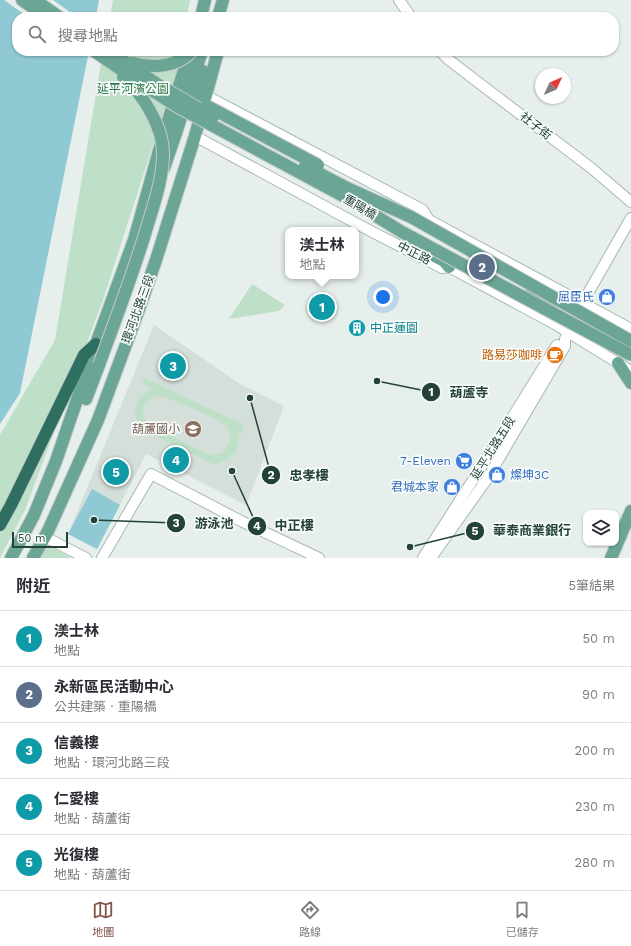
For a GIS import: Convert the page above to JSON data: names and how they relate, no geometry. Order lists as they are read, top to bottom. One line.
{"streets":{"main road":["重陽橋","環河北路三段"],"street":["社子街","中正路","延平北路五段"]},"crossings":[["中正路","環河北路三段"],["中正路","延平北路五段"]],"parks":["延平河濱公園"],"places":{"shop":["屈臣氏","燦坤3C","君城本家"],"building":["中正蓮園"],"cafe":["路易莎咖啡"],"other":["葫蘆寺","忠孝樓","中正樓","游泳池","華泰商業銀行"],"school or university":["葫蘆國小"],"supermarket":["7-Eleven"]},"scale_bar":"50 m","north":"top right","page":{"search":"搜尋地點","popup":["渼士林","地點"],"pins":["2","1","3","4","5"],"scale":"50 m","heading":["附近","5筆結果"],"list":[{"mark":"1","name":"渼士林","note":"地點","value":"50 m"},{"mark":"2","name":"永新區民活動中心","note":"公共建築 · 重陽橋","value":"90 m"},{"mark":"3","name":"信義樓","note":"地點 · 環河北路三段","value":"200 m"},{"mark":"4","name":"仁愛樓","note":"地點 · 葫蘆街","value":"230 m"},{"mark":"5","name":"光復樓","note":"地點 · 葫蘆街","value":"280 m"}],"nav":["地圖","路線","已儲存"]}}
